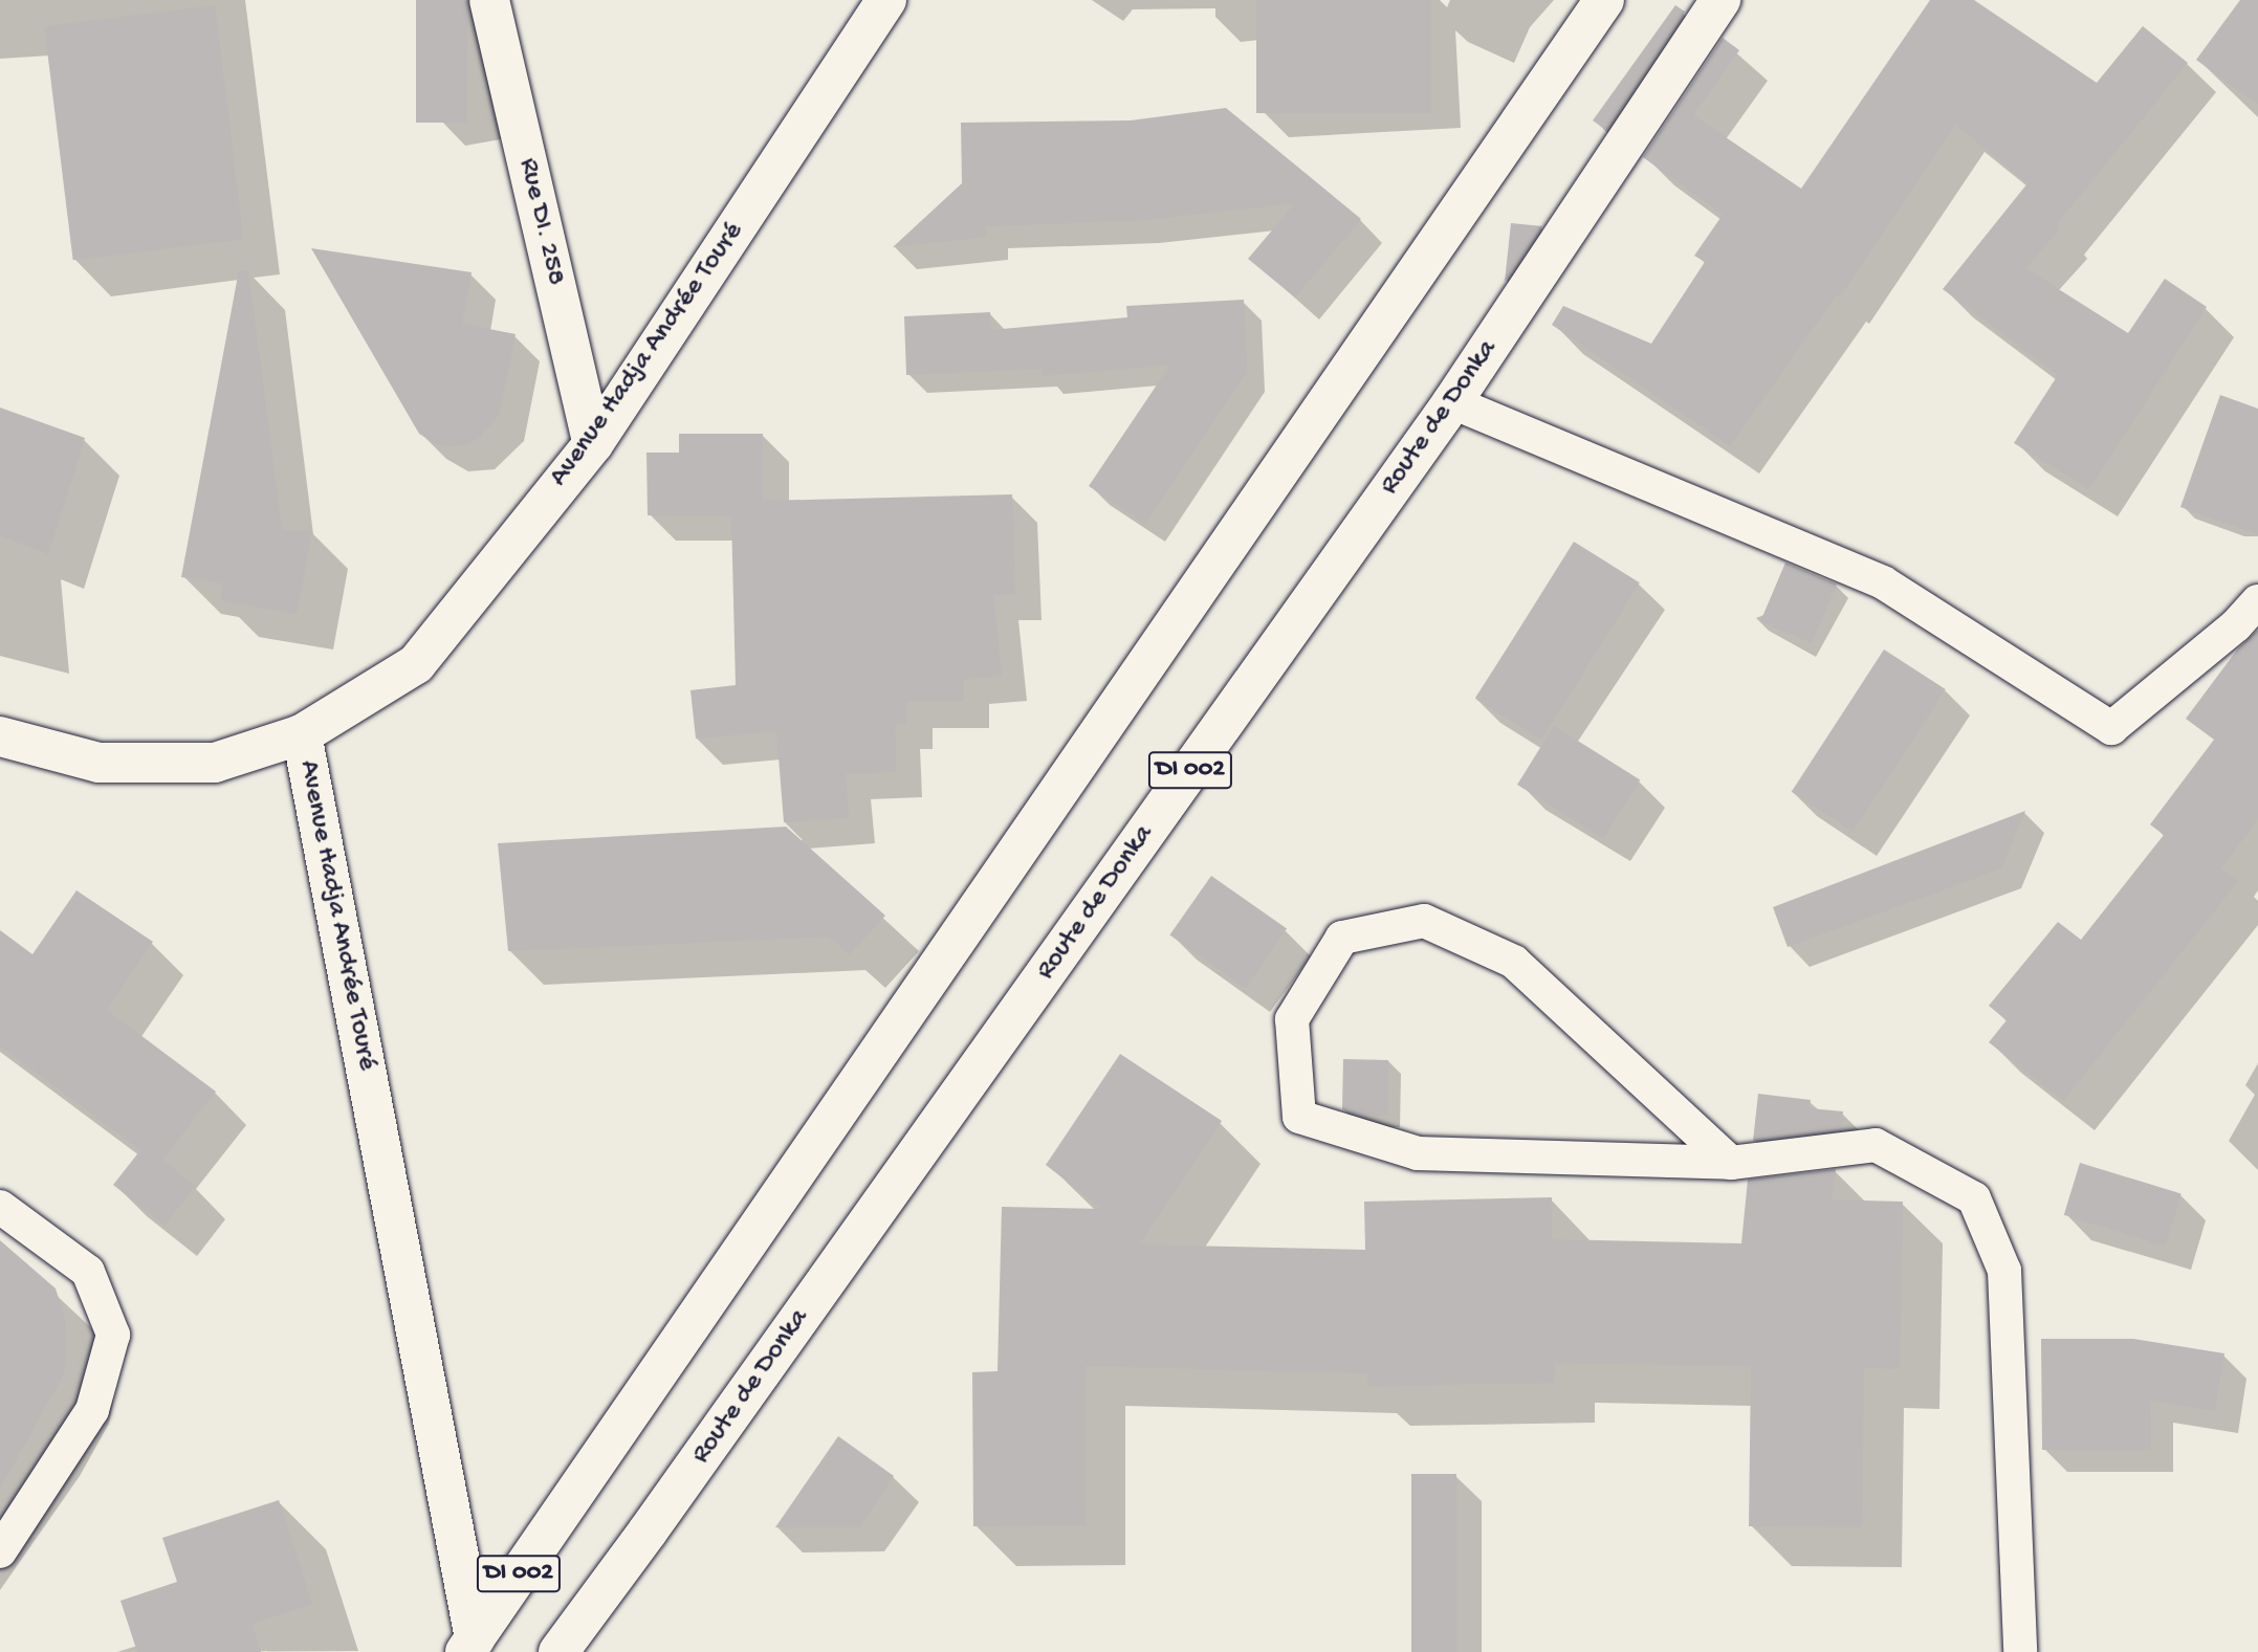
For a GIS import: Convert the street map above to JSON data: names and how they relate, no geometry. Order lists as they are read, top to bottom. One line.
{"streets":{"main road":["Rue DI. 258","Avenue Hadja Andrée Touré","Route de Donka","DI 002"]},"crossings":[["Rue DI. 258","Avenue Hadja Andrée Touré"],["Avenue Hadja Andrée Touré","DI 002"]]}
